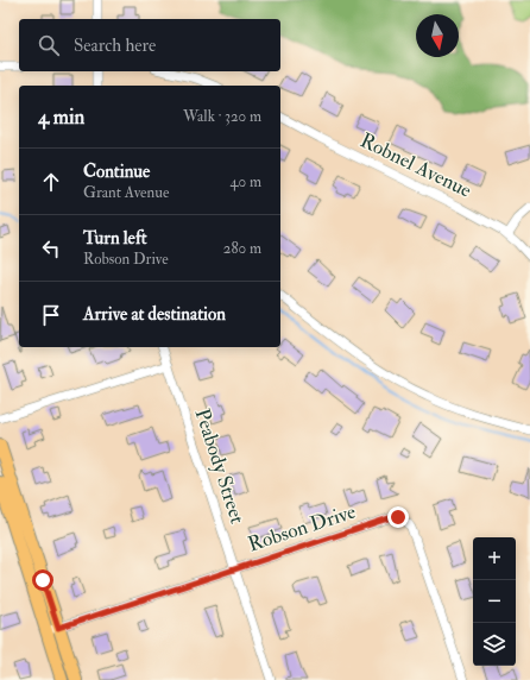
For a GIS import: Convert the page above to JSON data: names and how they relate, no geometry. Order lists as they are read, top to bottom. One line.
{"streets":{"street":["Robnel Avenue","Peabody Street","Robson Drive"]},"crossings":[["Peabody Street","Robson Drive"]],"north":"bottom","page":{"search":"Search here","heading":["4 min","Walk · 320 m"],"list":[["Continue","Grant Avenue","40 m"],["Turn left","Robson Drive","280 m"],"Arrive at destination"],"map_buttons":["+","−"]}}
